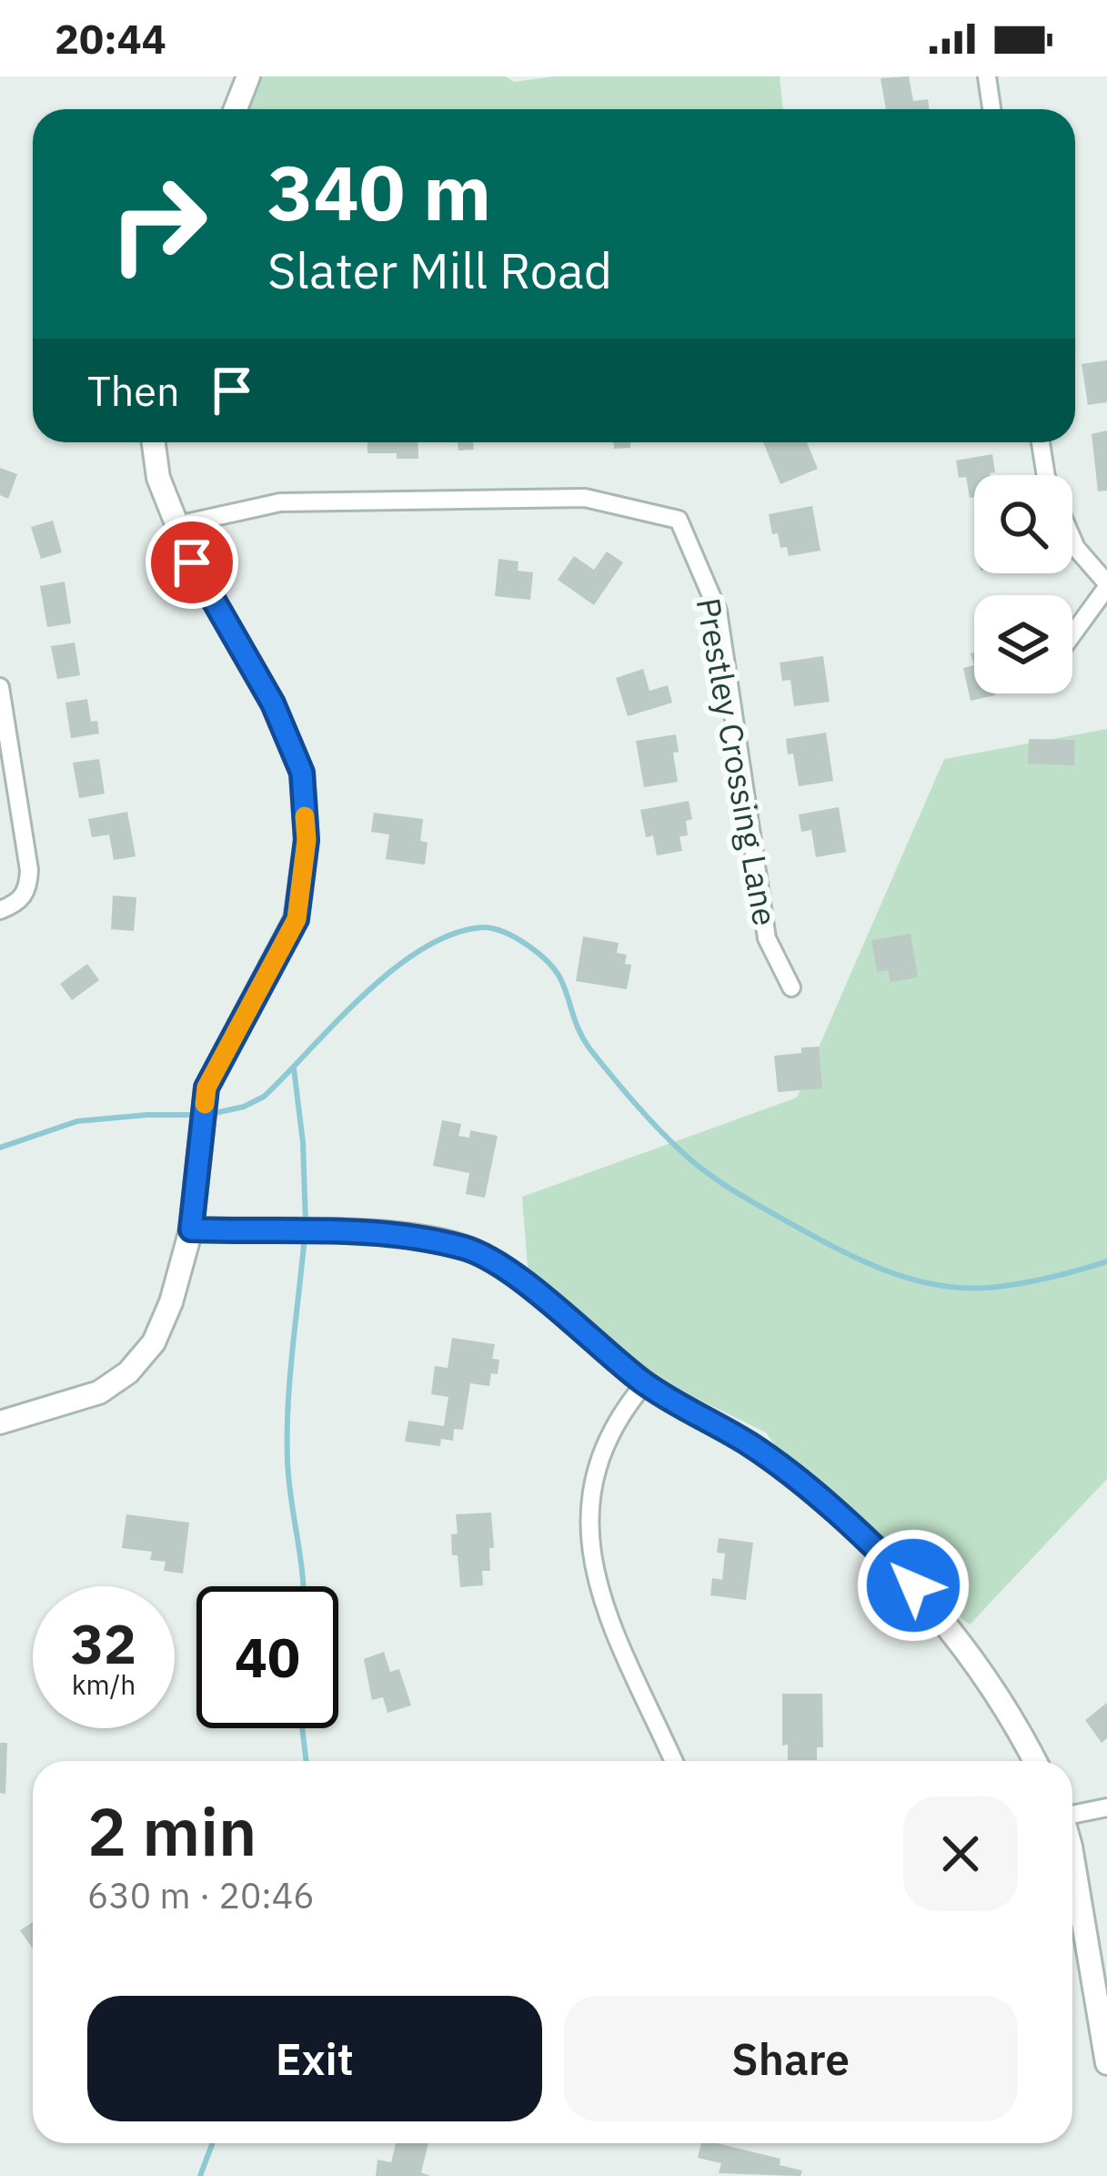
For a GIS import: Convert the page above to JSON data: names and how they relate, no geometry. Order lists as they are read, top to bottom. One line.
{"streets":{"street":["Prestley Crossing Lane"]},"page":{"status":"20:44","turn":["340 m","Slater Mill Road"],"then":"Then","speed":"32 km/h","limit":"40","heading":["2 min","630 m · 20:46"],"buttons":["Exit","Share"]}}
